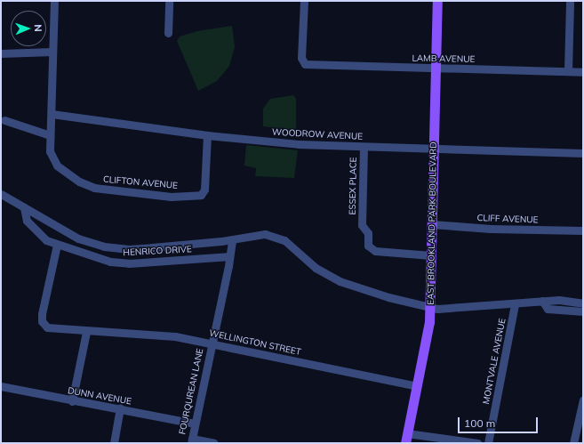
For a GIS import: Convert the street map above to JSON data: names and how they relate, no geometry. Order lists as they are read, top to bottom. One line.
{"streets":{"main road":["EAST BROOKLAND PARK BOULEVARD"],"street":["LAMB AVENUE","WOODROW AVENUE","CLIFTON AVENUE","ESSEX PLACE","CLIFF AVENUE","HENRICO DRIVE","WELLINGTON STREET","MONTVALE AVENUE","FOURQUREAN LANE","DUNN AVENUE"]},"crossings":[["LAMB AVENUE","EAST BROOKLAND PARK BOULEVARD"],["WOODROW AVENUE","CLIFTON AVENUE"],["WOODROW AVENUE","ESSEX PLACE"],["WOODROW AVENUE","EAST BROOKLAND PARK BOULEVARD"],["ESSEX PLACE","EAST BROOKLAND PARK BOULEVARD"],["CLIFF AVENUE","EAST BROOKLAND PARK BOULEVARD"],["EAST BROOKLAND PARK BOULEVARD","WELLINGTON STREET"],["HENRICO DRIVE","WELLINGTON STREET"],["HENRICO DRIVE","FOURQUREAN LANE"],["WELLINGTON STREET","FOURQUREAN LANE"],["FOURQUREAN LANE","DUNN AVENUE"]],"scale_bar":"100 m","north":"right"}
